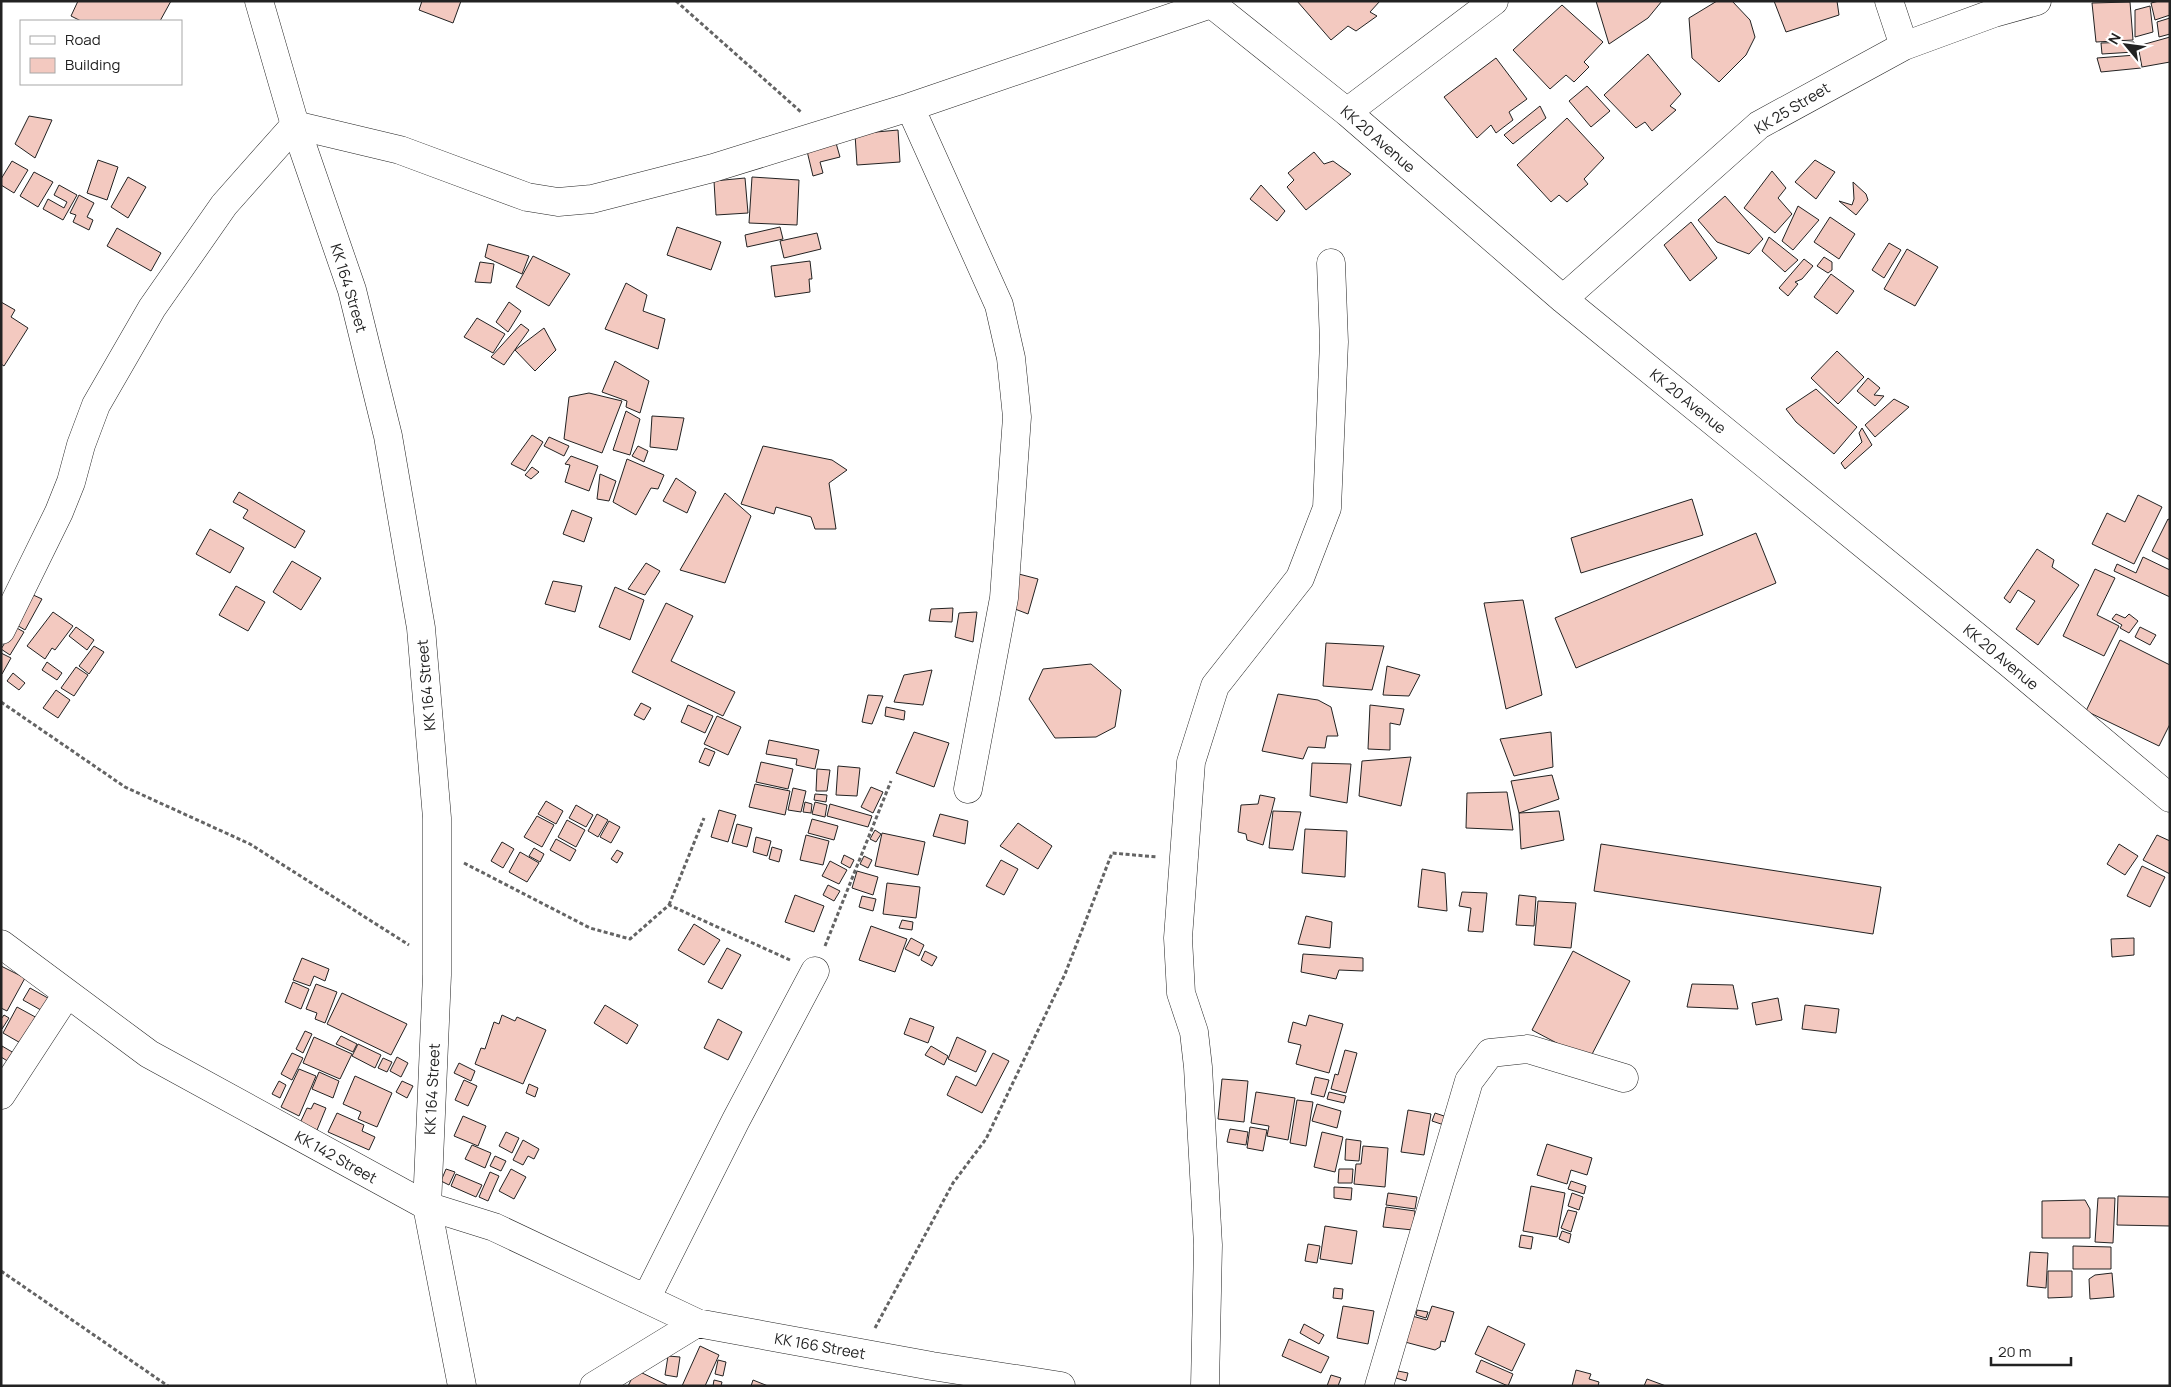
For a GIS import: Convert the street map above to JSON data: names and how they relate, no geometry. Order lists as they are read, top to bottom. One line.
{"streets":{"street":["KK 25 Street","KK 20 Avenue","KK 164 Street","KK 142 Street","KK 166 Street"]},"crossings":[["KK 25 Street","KK 20 Avenue"],["KK 164 Street","KK 142 Street"],["KK 142 Street","KK 166 Street"]],"legend":["Road","Building"],"scale_bar":"20 m","north":"top left"}
